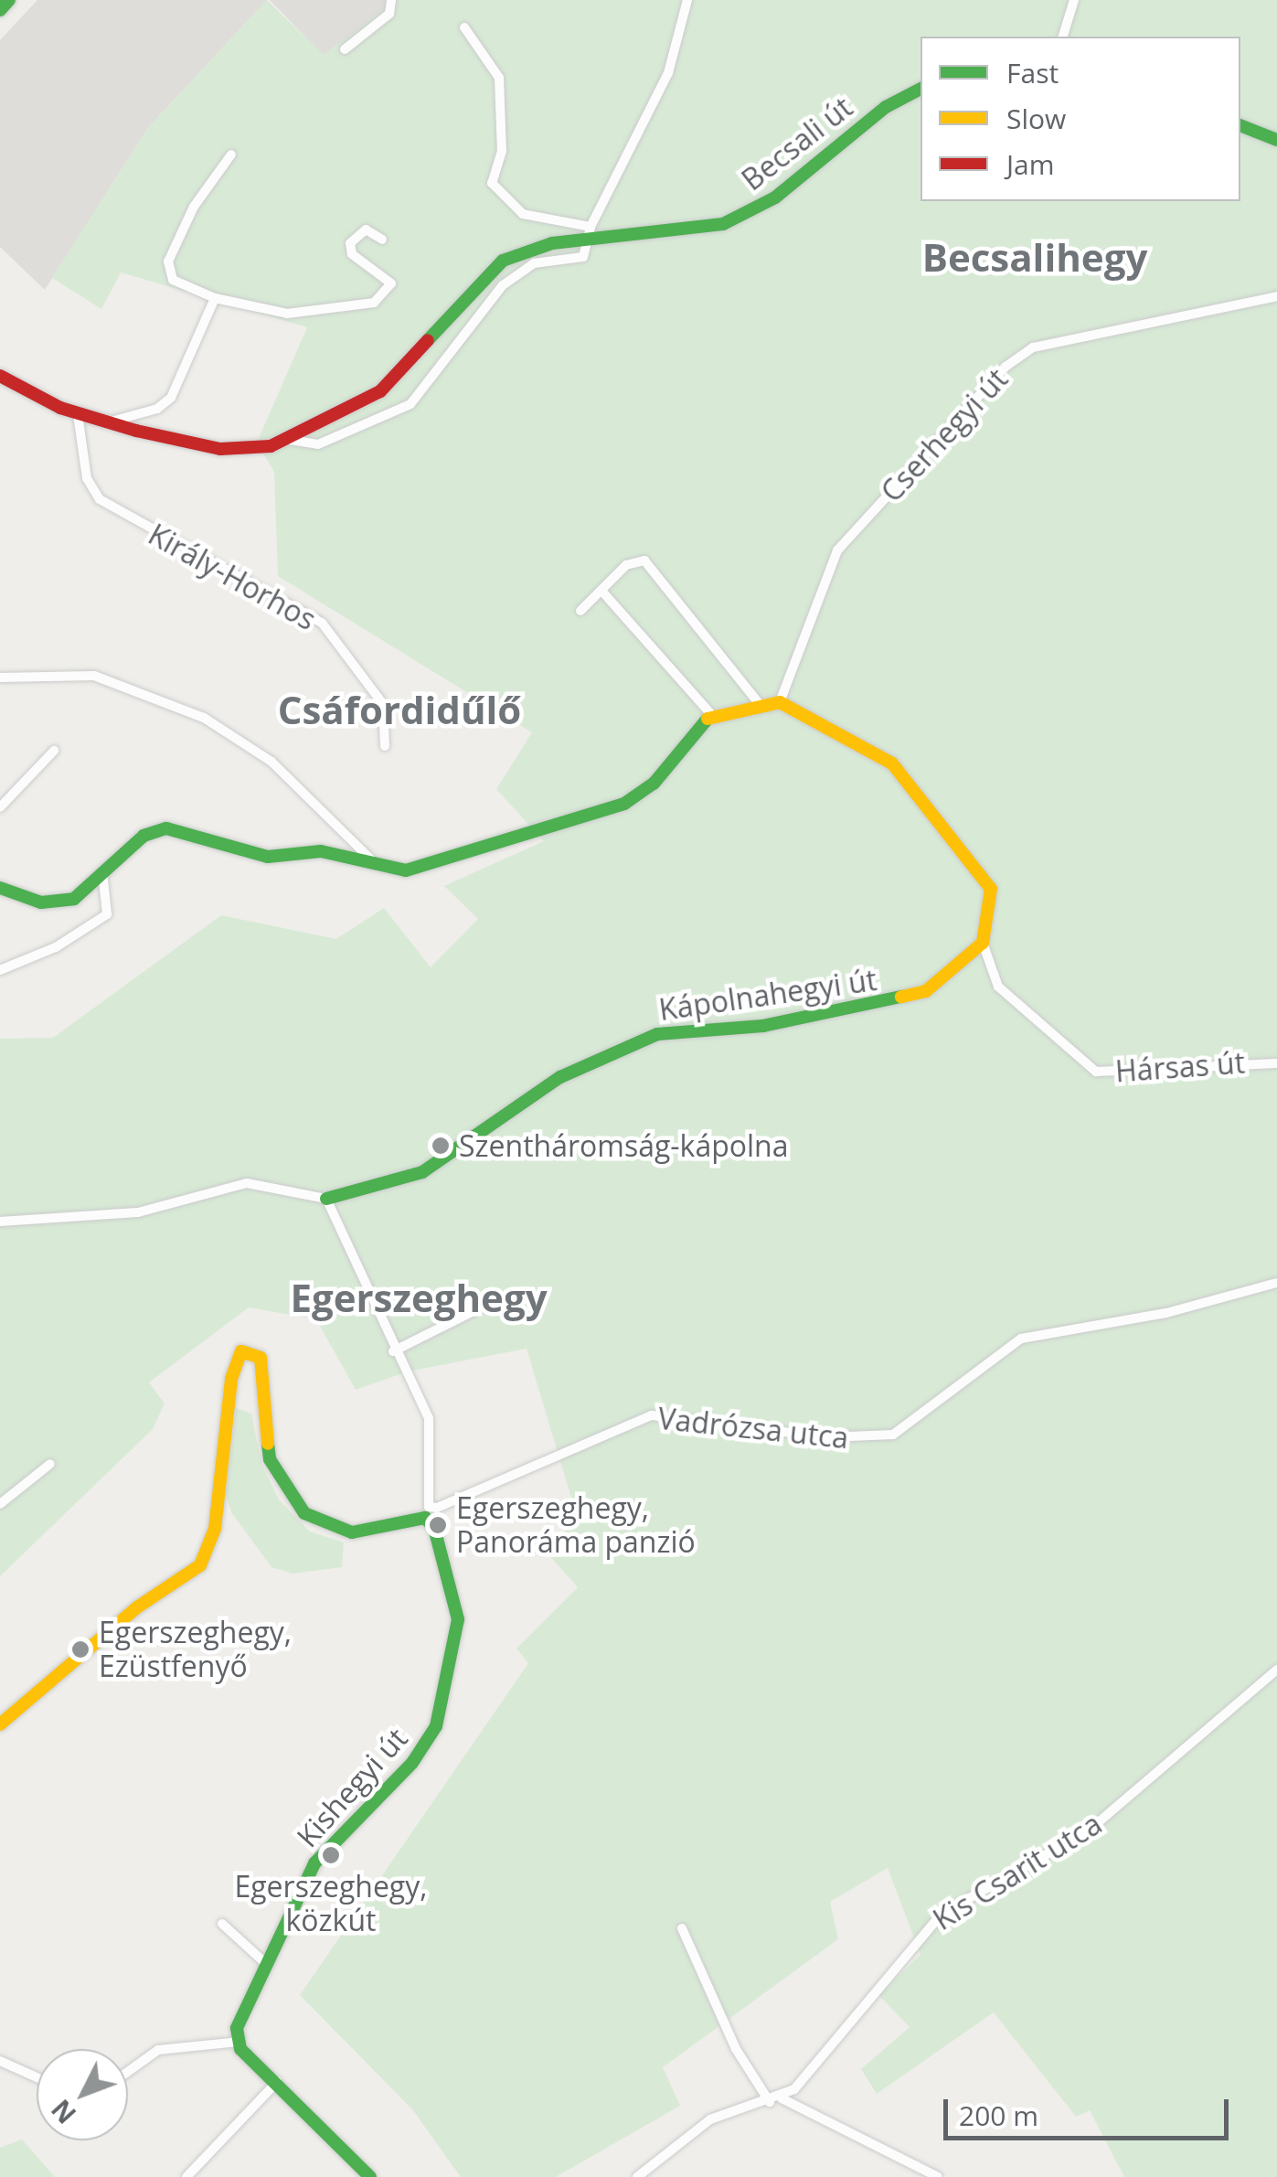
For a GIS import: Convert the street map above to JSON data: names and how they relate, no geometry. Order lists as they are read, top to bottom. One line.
{"streets":{"street":["Becsali út","Cserhegyi út","Király-Horhos","Kápolnahegyi út","Hársas út","Vadrózsa utca","Kishegyi út","Kis Csarit utca"]},"crossings":[["Becsali út","Király-Horhos"],["Kápolnahegyi út","Hársas út"],["Kápolnahegyi út","Kishegyi út"],["Vadrózsa utca","Kishegyi út"]],"districts":["Becsalihegy","Csáfordidűlő","Egerszeghegy"],"places":["Szentháromság-kápolna","Egerszeghegy, Panoráma panzió","Egerszeghegy, Ezüstfenyő","Egerszeghegy, közkút"],"legend":["Fast","Slow","Jam"],"scale_bar":"200 m","north":"bottom left"}
